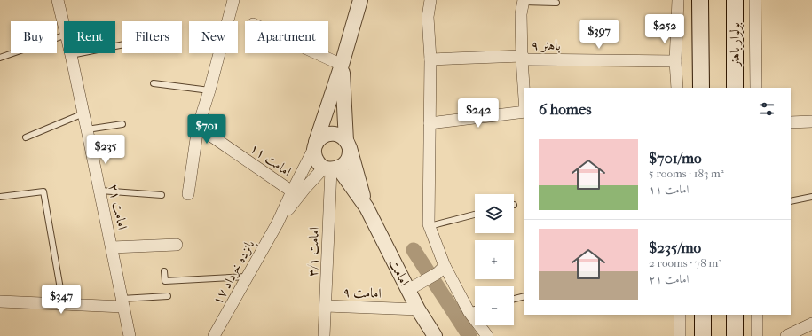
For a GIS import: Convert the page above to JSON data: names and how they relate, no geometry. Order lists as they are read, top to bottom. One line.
{"streets":{"main road":["بولوار باهنر"],"street":["باهنر ۹","امامت ۱۱","امامت ۲۱","امامت ۳/۱","پانزده خرداد ۱۷","امامت","امامت ۹"]},"crossings":[["امامت ۱۱","پانزده خرداد ۱۷"],["امامت ۳/۱","پانزده خرداد ۱۷"],["امامت ۳/۱","امامت"],["امامت ۳/۱","امامت ۹"],["پانزده خرداد ۱۷","امامت"],["امامت","امامت ۹"]],"page":{"price":["$252","$397","$242","$701","$235","$347"],"chip":["Buy","Rent","Filters","New","Apartment"],"heading":"6 homes","list":[{"name":"$701/mo","note":"5 rooms · 183 m² · امامت ۱۱"},{"name":"$235/mo","note":"2 rooms · 78 m² · امامت ۲۱"}],"map_buttons":["+","−"]}}
